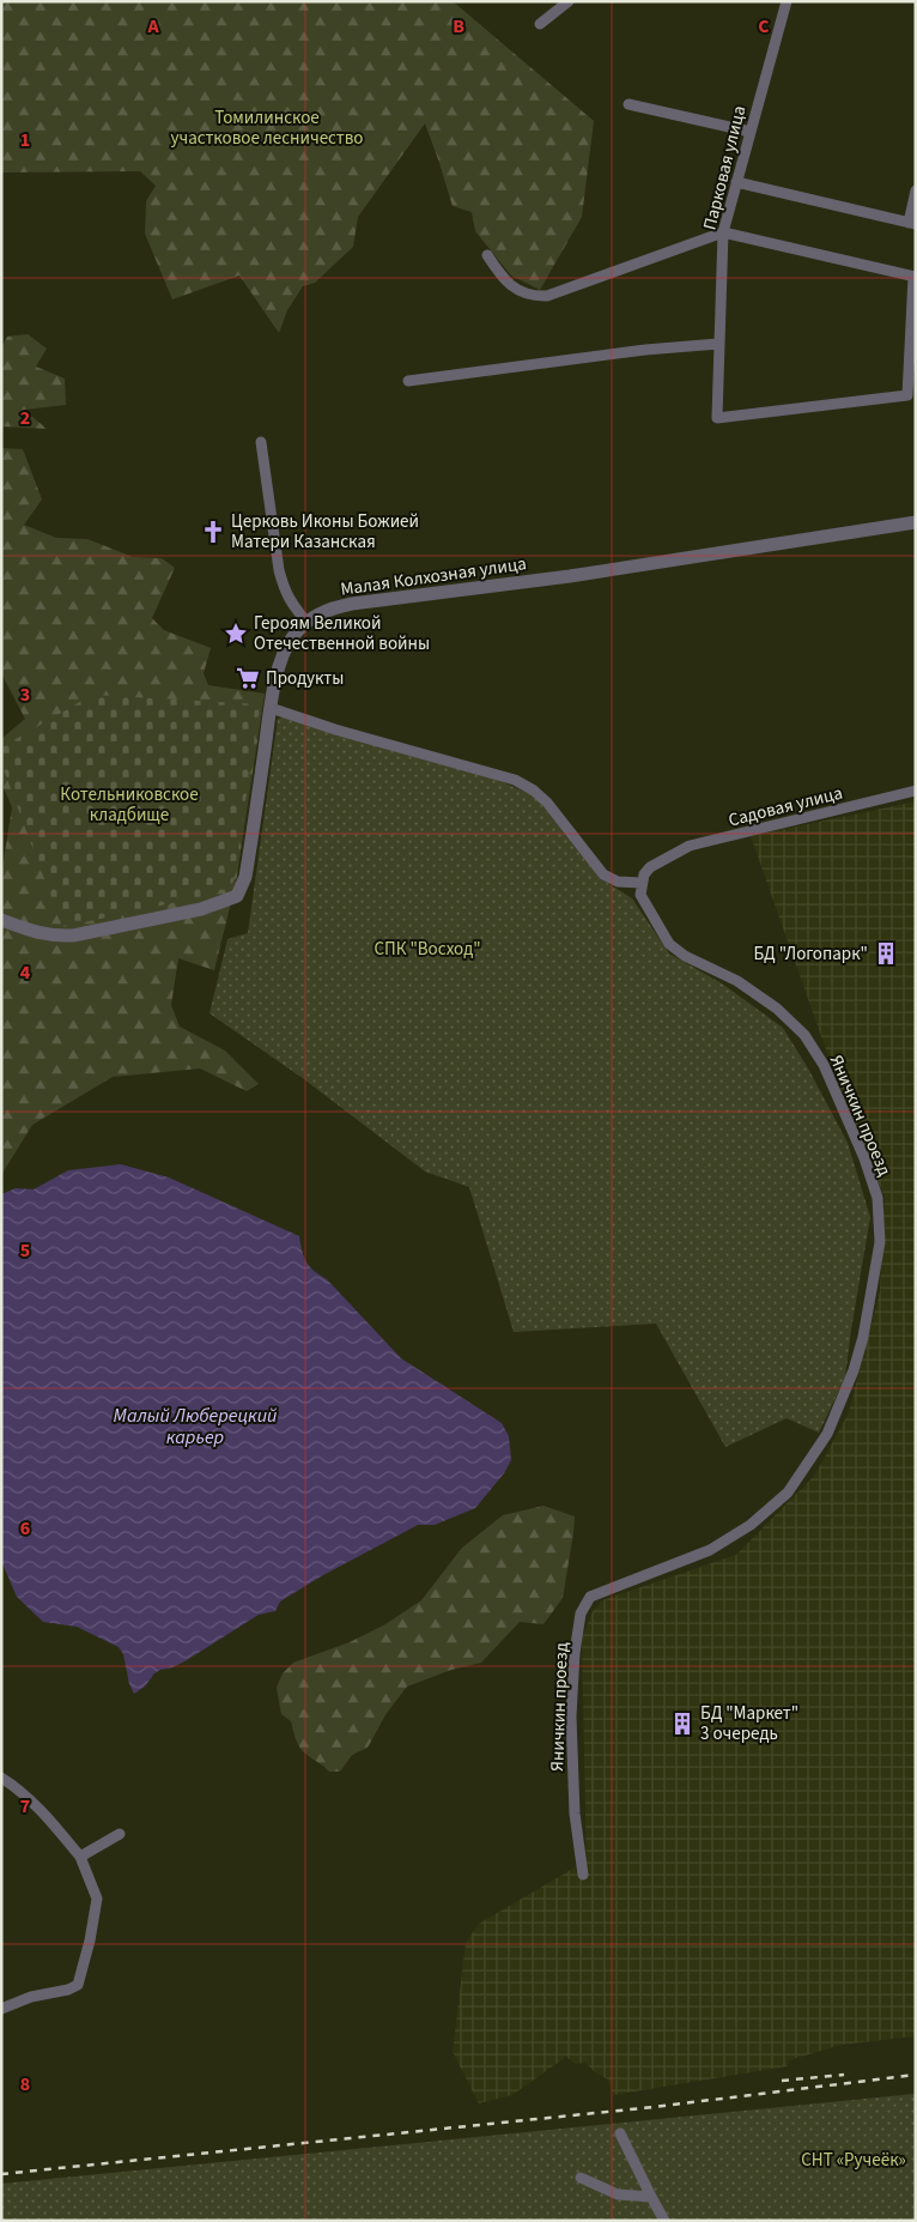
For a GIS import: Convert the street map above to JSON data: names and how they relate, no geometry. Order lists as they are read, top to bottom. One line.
{"streets":{"street":["Парковая улица","Малая Колхозная улица","Садовая улица","Яничкин проезд"]},"crossings":[["Садовая улица","Яничкин проезд"]],"water":["Малый Люберецкий карьер"],"parks":["Томилинское участковое лесничество","Котельниковское кладбище","СПК \"Восход\"","СНТ «Ручеёк»"],"places":{"church":["Церковь Иконы Божией Матери Казанская"],"place":["Героям Великой Отечественной войны"],"supermarket":["Продукты"],"building":["БД \"Логопарк\"","БД \"Маркет\" 3 очередь"]},"grid":{"columns":["A","B","C"],"rows":["1","2","3","4","5","6","7","8"]}}
